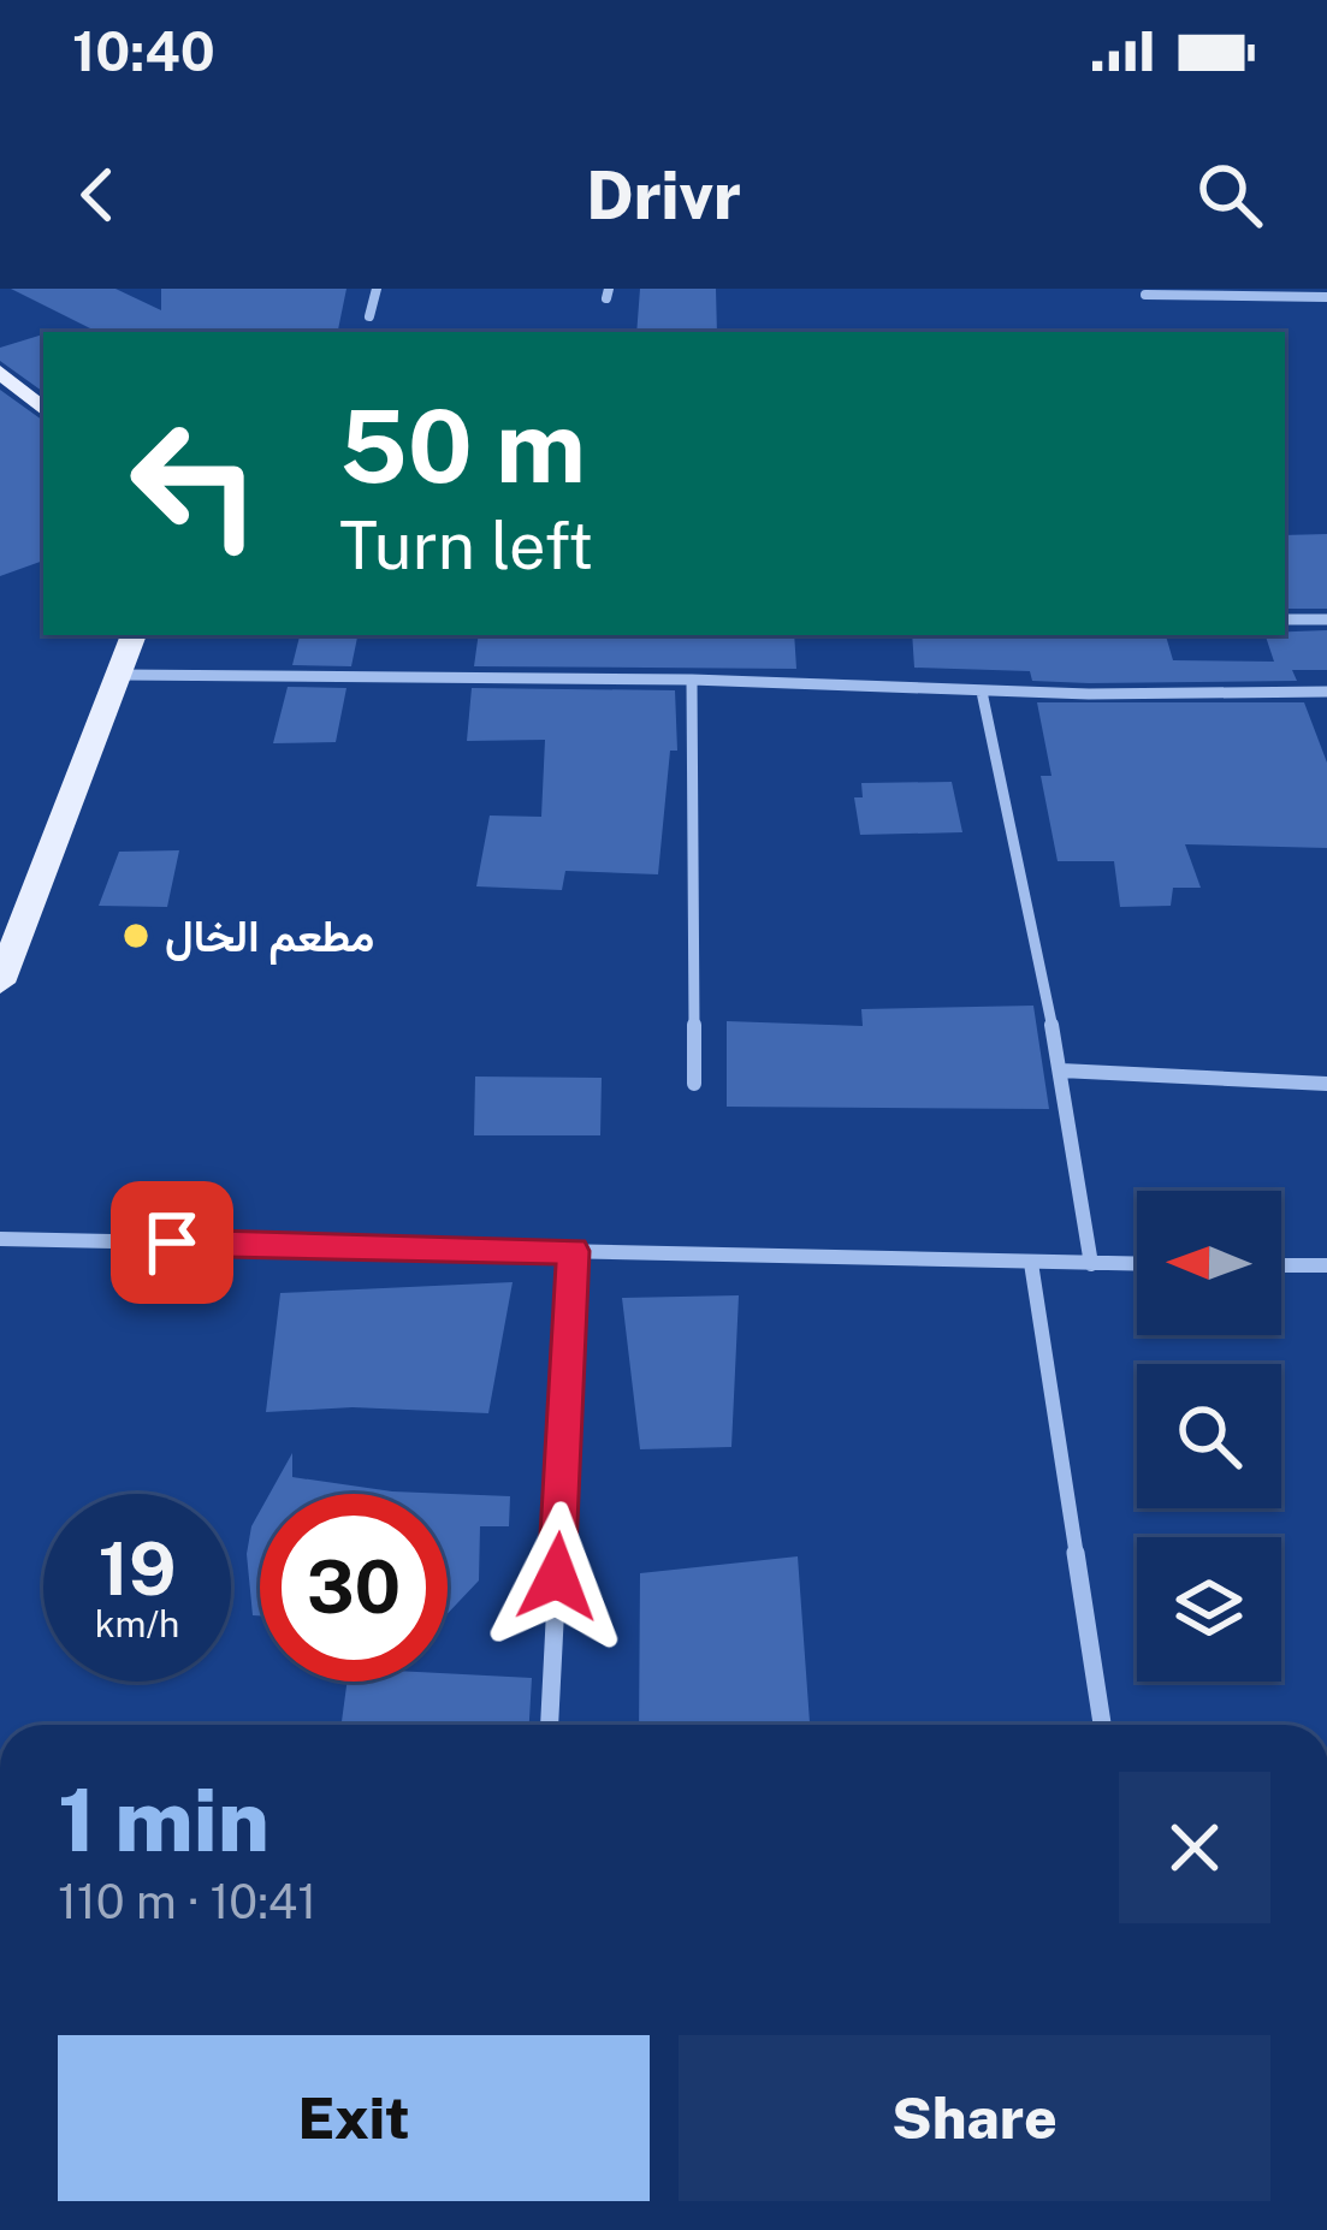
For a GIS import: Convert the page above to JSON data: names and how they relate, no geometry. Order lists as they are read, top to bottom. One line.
{"places":["مطعم الخال"],"north":"left","page":{"status":"10:40","header":"Drivr","turn":["50 m","Turn left"],"speed":"19 km/h","limit":"30","heading":["1 min","110 m · 10:41"],"buttons":["Exit","Share"]}}
